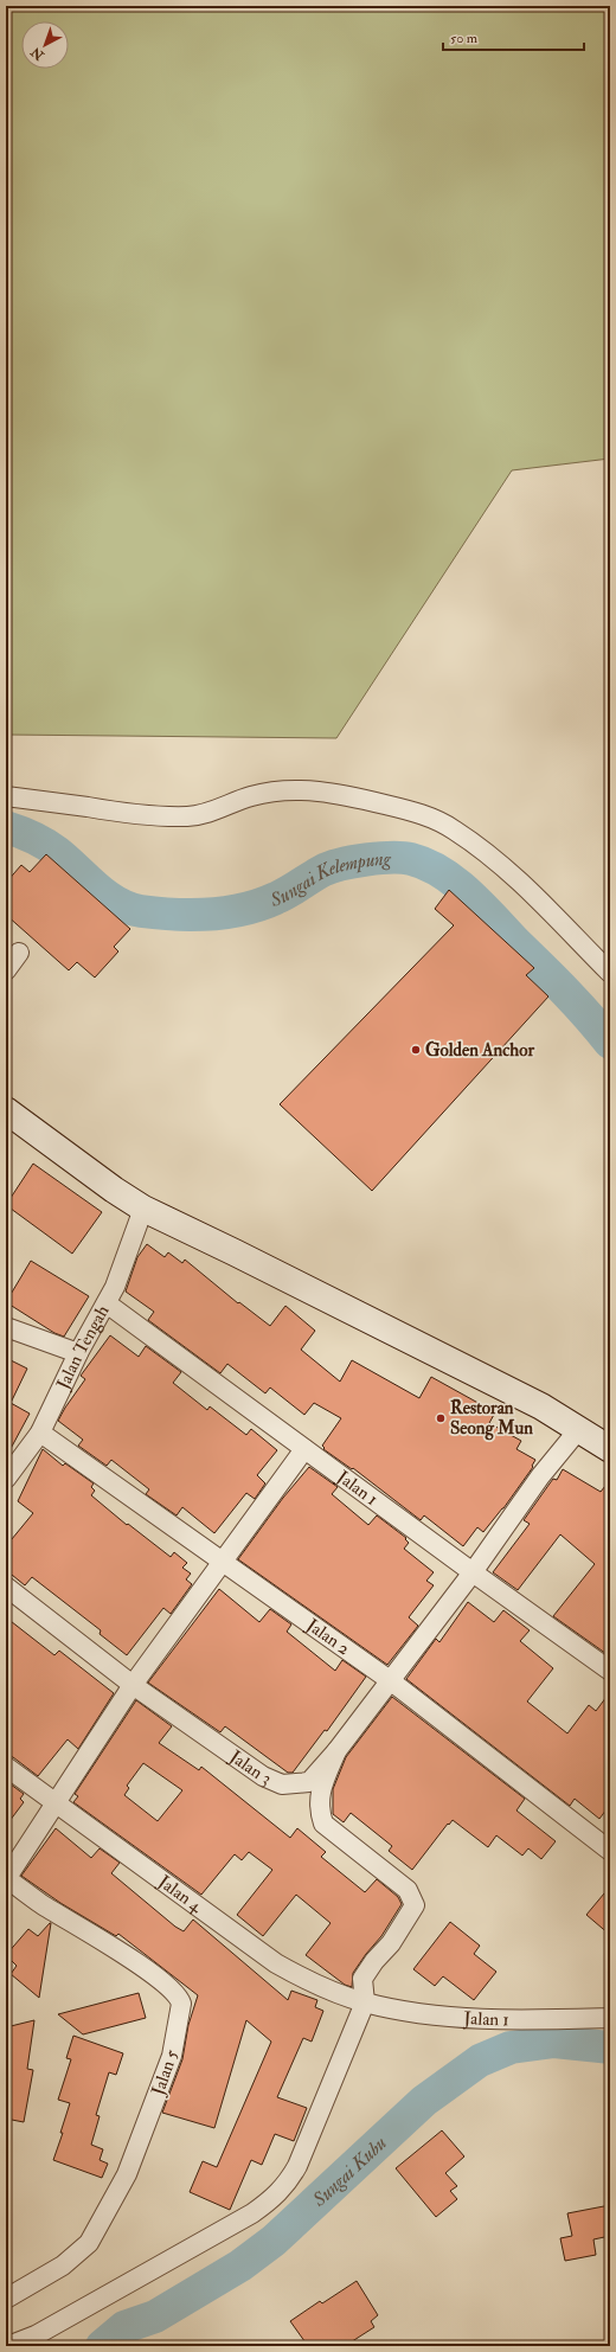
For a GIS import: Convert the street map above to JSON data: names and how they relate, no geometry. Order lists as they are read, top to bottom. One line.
{"streets":{"street":["Jalan Tengah","Jalan 1","Jalan 2","Jalan 3","Jalan 4","Jalan 5"]},"crossings":[["Jalan Tengah","Jalan 1"],["Jalan Tengah","Jalan 2"],["Jalan 1","Jalan 4"]],"water":["Sungai Kelempung","Sungai Kubu"],"places":["Golden Anchor","Restoran Seong Mun"],"scale_bar":"50 m","north":"bottom left"}
